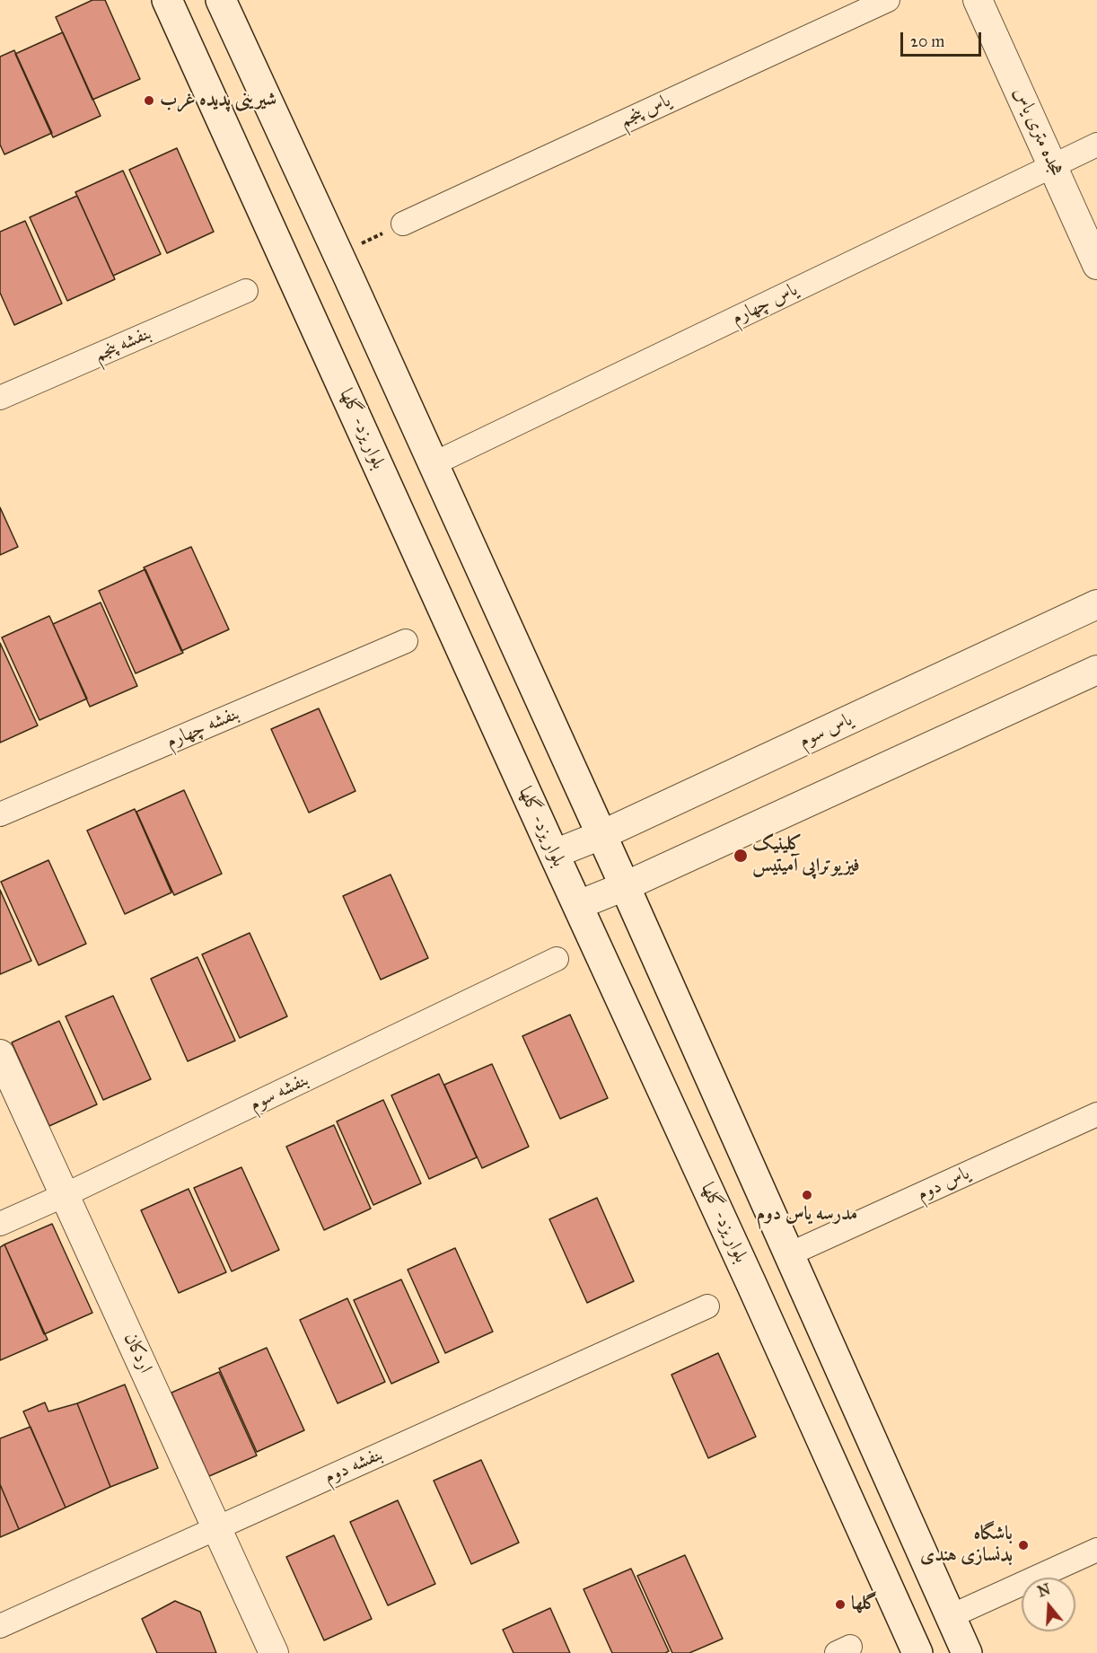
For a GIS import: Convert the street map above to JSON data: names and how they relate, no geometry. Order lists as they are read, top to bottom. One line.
{"streets":{"main road":["بلوار یزد- گلها"],"street":["یاس پنجم","هجده متری یاس","یاس چهارم","بنفشه پنجم","بنفشه چهارم","یاس سوم","بنفشه سوم","یاس دوم","اردکان","بنفشه دوم"]},"crossings":[["هجده متری یاس","یاس چهارم"],["بلوار یزد- گلها","یاس سوم"],["بنفشه سوم","اردکان"],["اردکان","بنفشه دوم"]],"places":["شیرینی پدیده غرب","کلینیک فیزیوتراپی آمیتیس","مدرسه یاس دوم","باشگاه بدنسازی هندی","گلها"],"scale_bar":"20 m","north":"top"}
